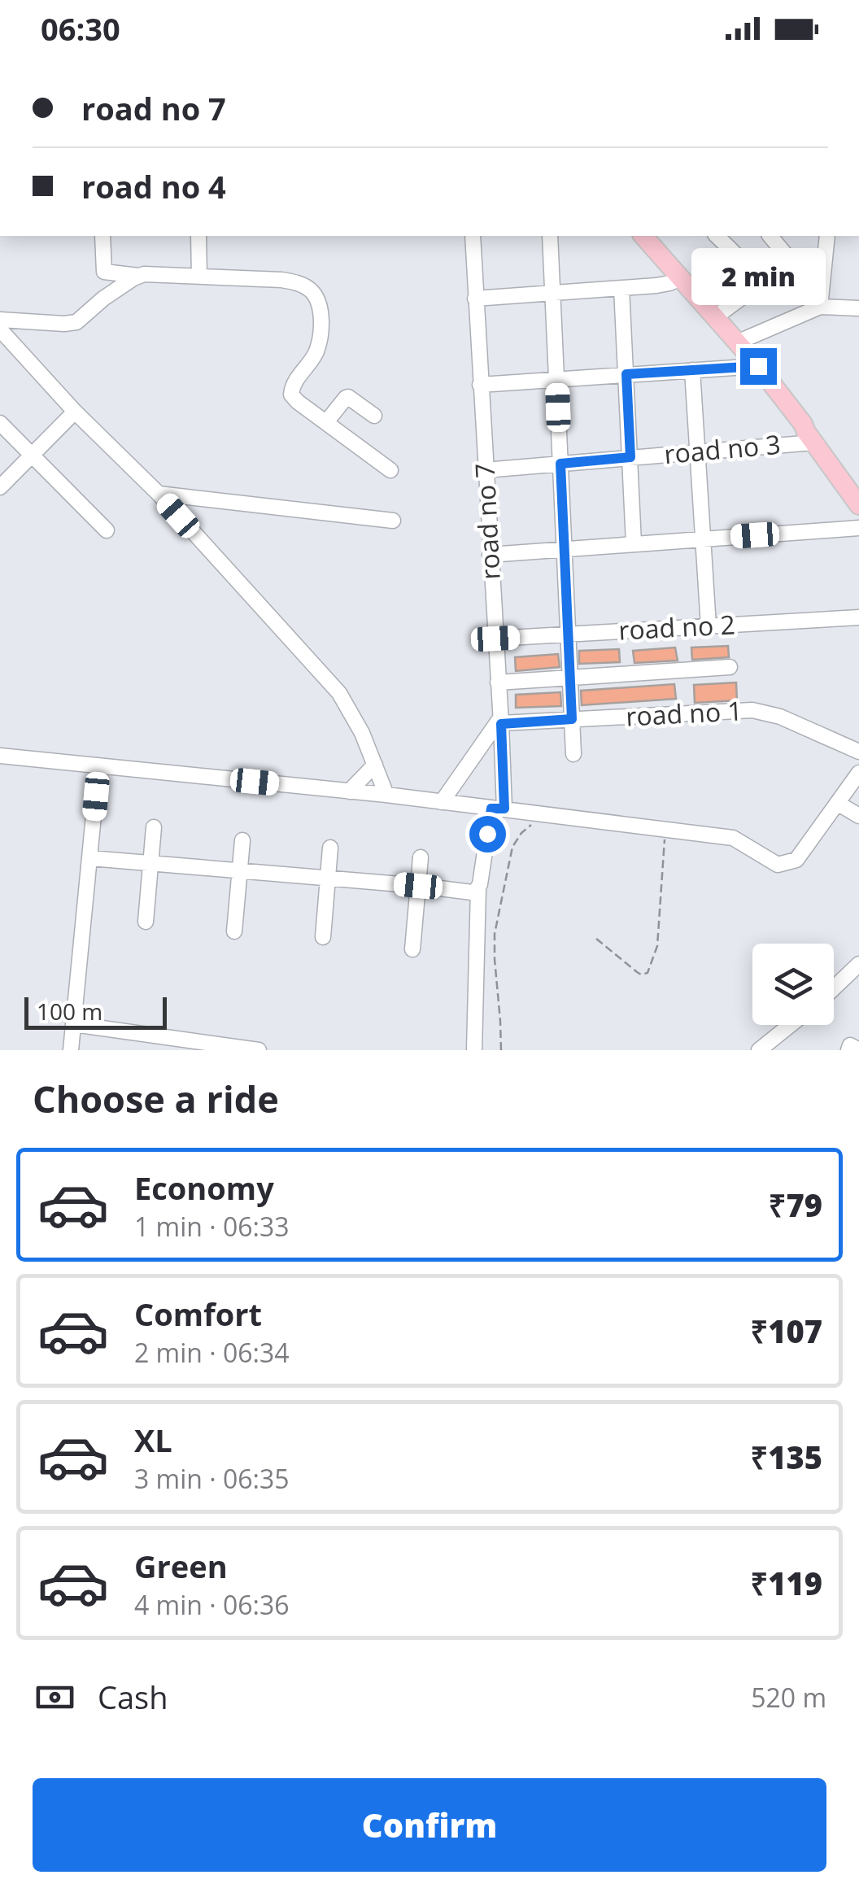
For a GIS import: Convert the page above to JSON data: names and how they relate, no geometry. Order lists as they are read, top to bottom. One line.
{"streets":{"street":["road no 3","road no 7","road no 2","road no 1"]},"crossings":[["road no 3","road no 7"],["road no 7","road no 2"],["road no 7","road no 1"]],"scale_bar":"100 m","page":{"status":"06:30","banner":["road no 7","road no 4"],"bubble":"2 min","scale":"100 m","heading":"Choose a ride","list":[{"name":"Economy","note":"1 min · 06:33","value":"₹79"},{"name":"Comfort","note":"2 min · 06:34","value":"₹107"},{"name":"XL","note":"3 min · 06:35","value":"₹135"},{"name":"Green","note":"4 min · 06:36","value":"₹119"}],"pay":["Cash","520 m"],"buttons":"Confirm"}}
